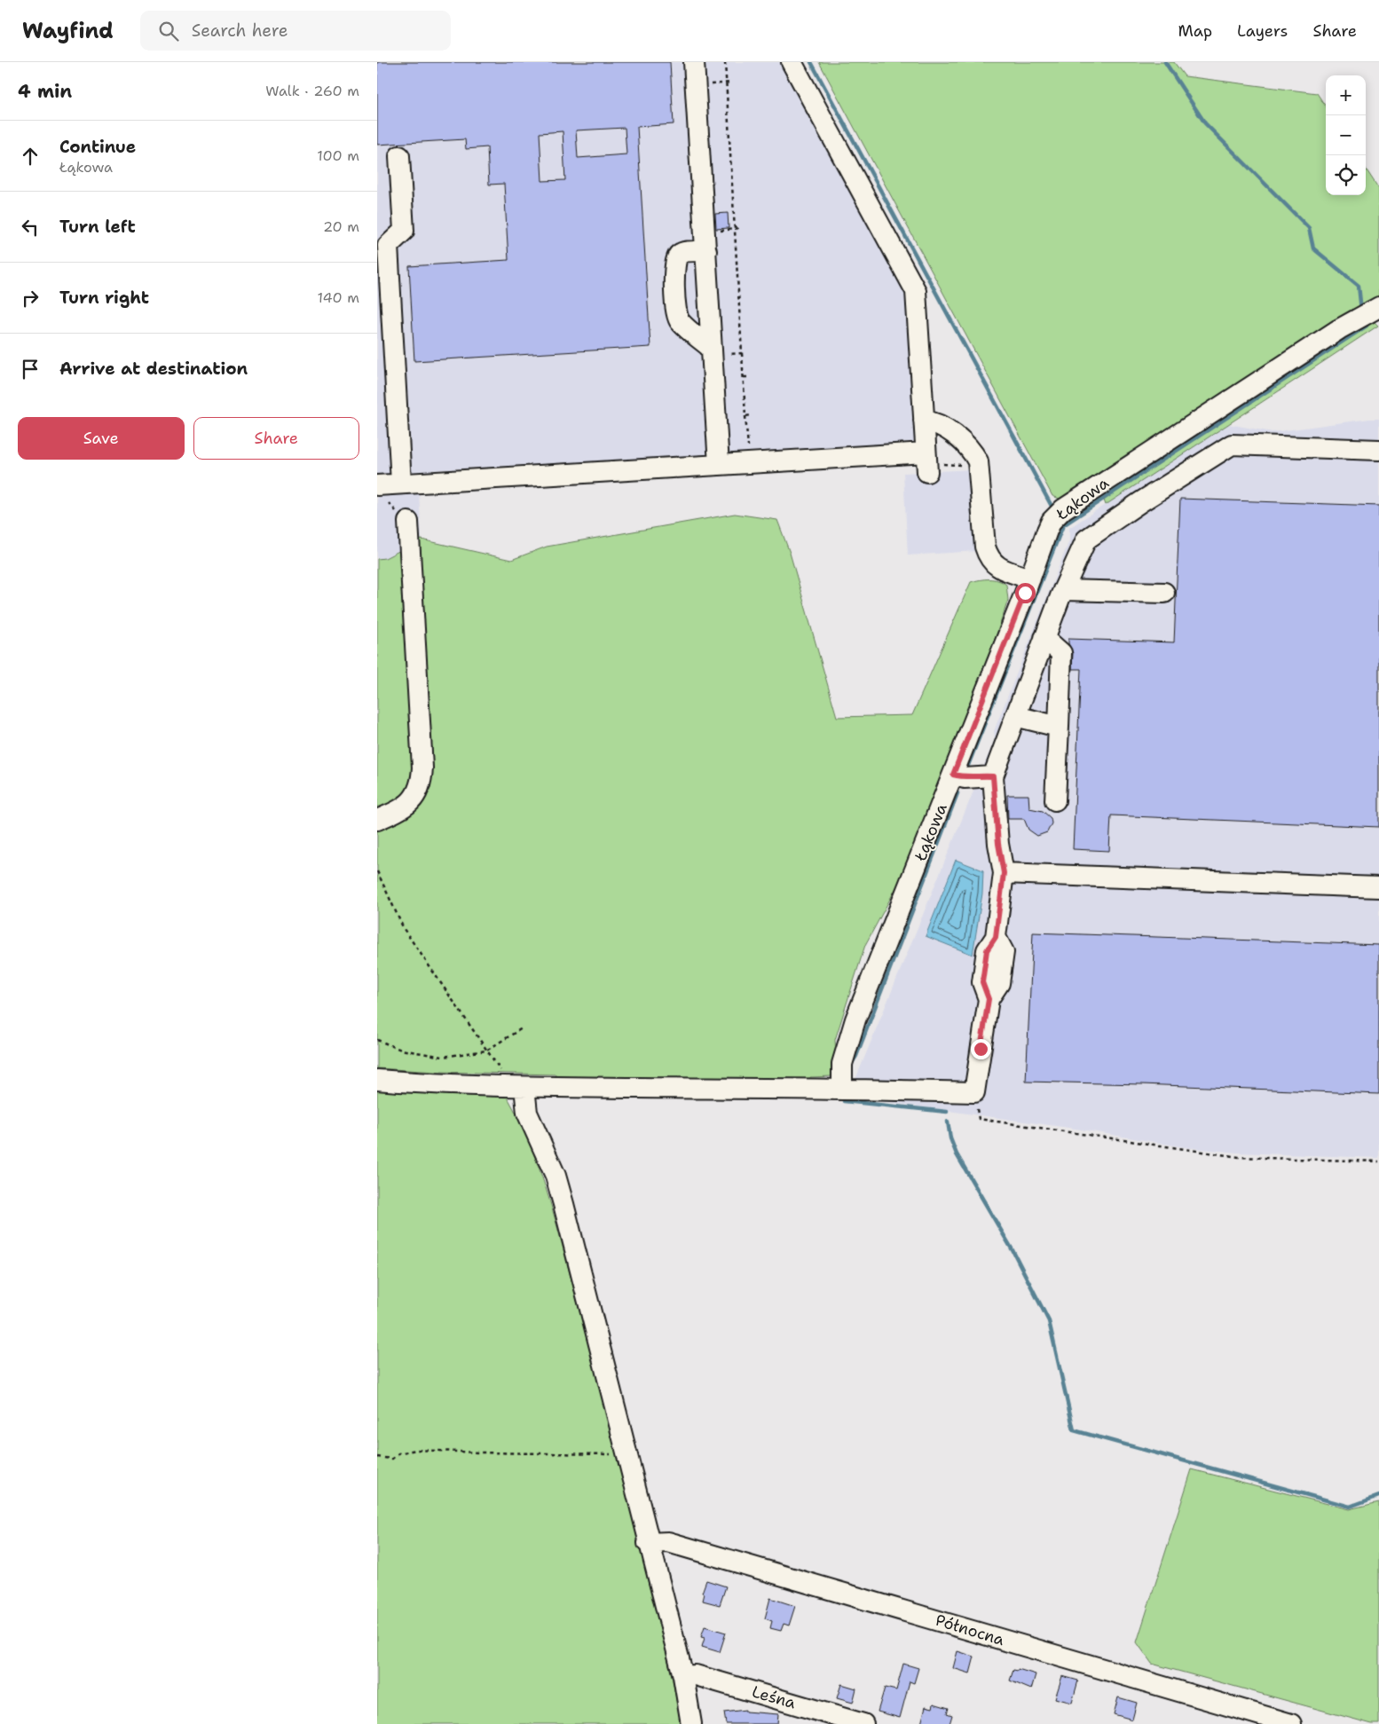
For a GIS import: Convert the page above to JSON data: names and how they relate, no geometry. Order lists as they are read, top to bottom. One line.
{"streets":{"street":["Łąkowa","Północna","Leśna"]},"page":{"header":"Wayfind","search":"Search here","nav":["Map","Layers","Share"],"heading":["4 min","Walk · 260 m"],"map_buttons":["+","−"],"list":[["Continue","Łąkowa","100 m"],["Turn left","20 m"],["Turn right","140 m"],"Arrive at destination"],"buttons":["Save","Share"]}}
